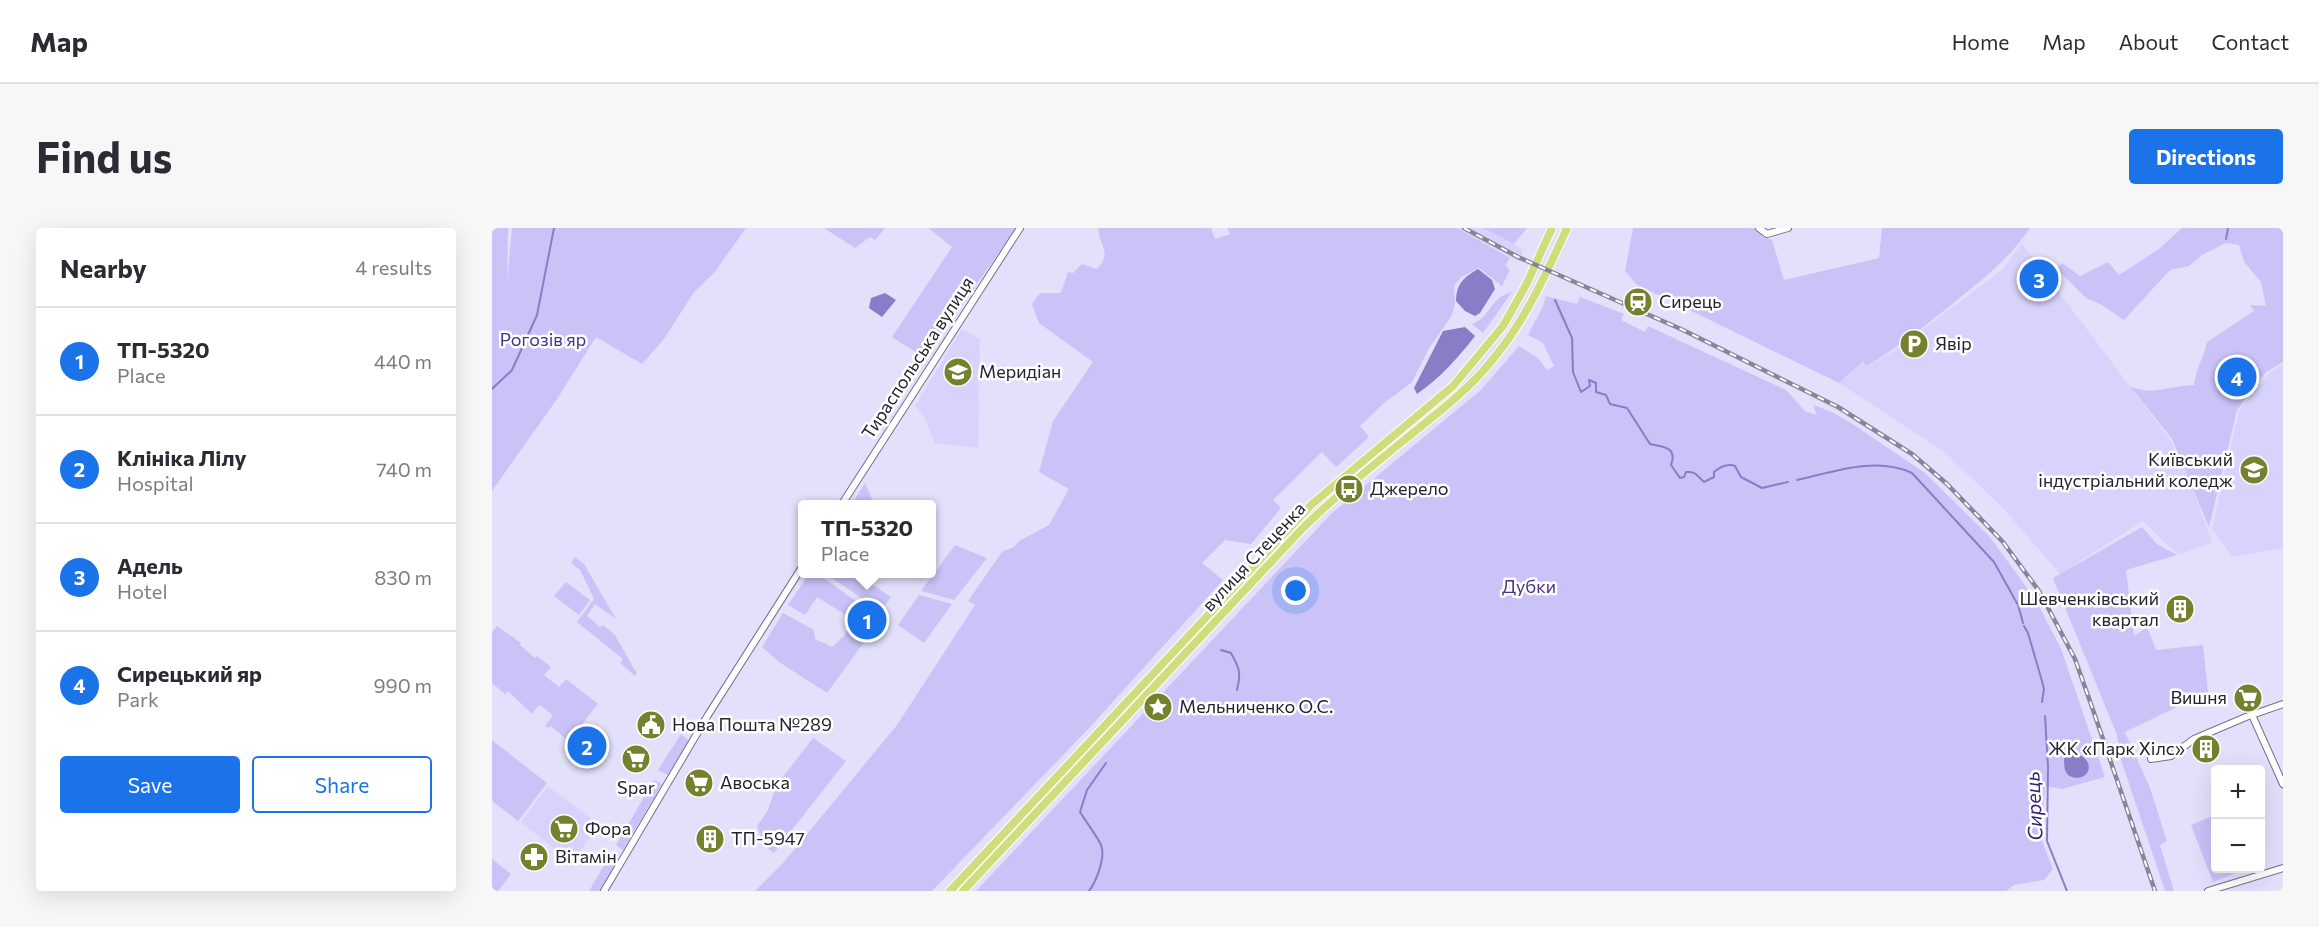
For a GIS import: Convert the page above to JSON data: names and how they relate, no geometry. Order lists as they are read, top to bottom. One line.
{"streets":{"main road":["вулиця Стеценка"],"street":["Тираспольська вулиця"]},"water":["Сирець"],"parks":["Рогозів яр","Дубки"],"places":{"station":["Сирець"],"parking":["Явір"],"school or university":["Меридіан","Київський індустріальний коледж"],"bus stop":["Джерело"],"building":["Шевченківський квартал","ЖК «Парк Хілс»","ТП-5947"],"supermarket":["Вишня","Spar","Авоська","Фора"],"place":["Мельниченко О.С."],"public building":["Нова Пошта №289"],"pharmacy":["Вітамін"]},"page":{"header":"Map","nav":["Home","Map","About","Contact"],"buttons":["Directions",["Save","Share"]],"title":"Find us","heading":["Nearby","4 results"],"pins":["3","4","1","2"],"list":[{"mark":"1","name":"ТП-5320","note":"Place","value":"440 m"},{"mark":"2","name":"Клініка Лілу","note":"Hospital","value":"740 m"},{"mark":"3","name":"Адель","note":"Hotel","value":"830 m"},{"mark":"4","name":"Сирецький яр","note":"Park","value":"990 m"}],"popup":["ТП-5320","Place"],"map_buttons":["+","−"]}}
